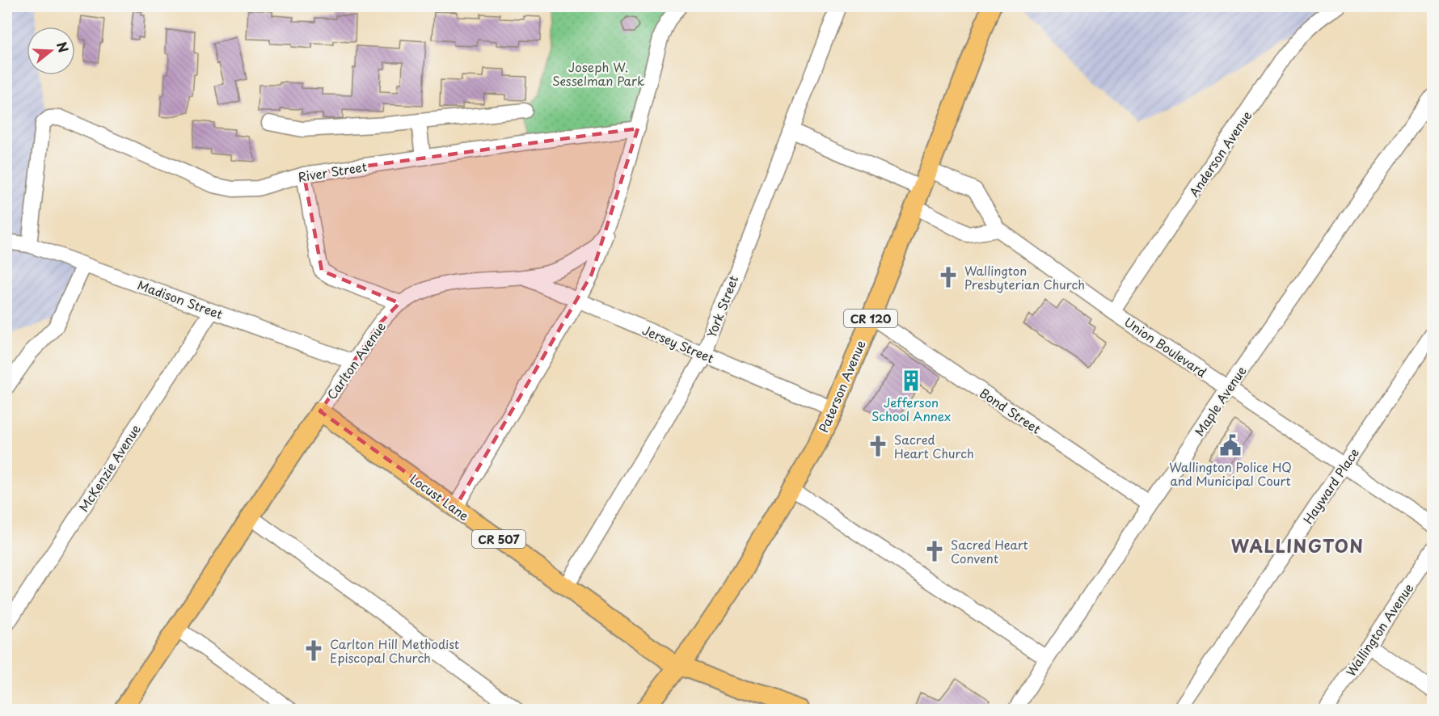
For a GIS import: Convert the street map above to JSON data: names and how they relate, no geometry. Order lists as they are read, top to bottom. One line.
{"streets":{"main road":["CR 120","Carlton Avenue","Paterson Avenue","Locust Lane","CR 507"],"street":["Anderson Avenue","River Street","Madison Street","York Street","Jersey Street","Union Boulevard","Maple Avenue","Bond Street","McKenzie Avenue","Hayward Place","Wallington Avenue"]},"crossings":[["Anderson Avenue","Union Boulevard"],["River Street","Madison Street"],["River Street","Carlton Avenue"],["Madison Street","Carlton Avenue"],["Madison Street","McKenzie Avenue"],["York Street","Jersey Street"],["York Street","Locust Lane"],["Jersey Street","Carlton Avenue"],["Jersey Street","Paterson Avenue"],["Union Boulevard","Paterson Avenue"],["Union Boulevard","Maple Avenue"],["Union Boulevard","Hayward Place"],["Carlton Avenue","Locust Lane"],["Paterson Avenue","Bond Street"],["Paterson Avenue","Locust Lane"],["Paterson Avenue","CR 507"],["Maple Avenue","Bond Street"],["Locust Lane","CR 507"]],"districts":["WALLINGTON"],"parks":["Joseph W. Sesselman Park"],"places":{"church":["Wallington Presbyterian Church","Sacred Heart Church","Sacred Heart Convent","Carlton Hill Methodist Episcopal Church"],"building":["Jefferson School Annex"],"public building":["Wallington Police HQ and Municipal Court"]},"north":"right"}
